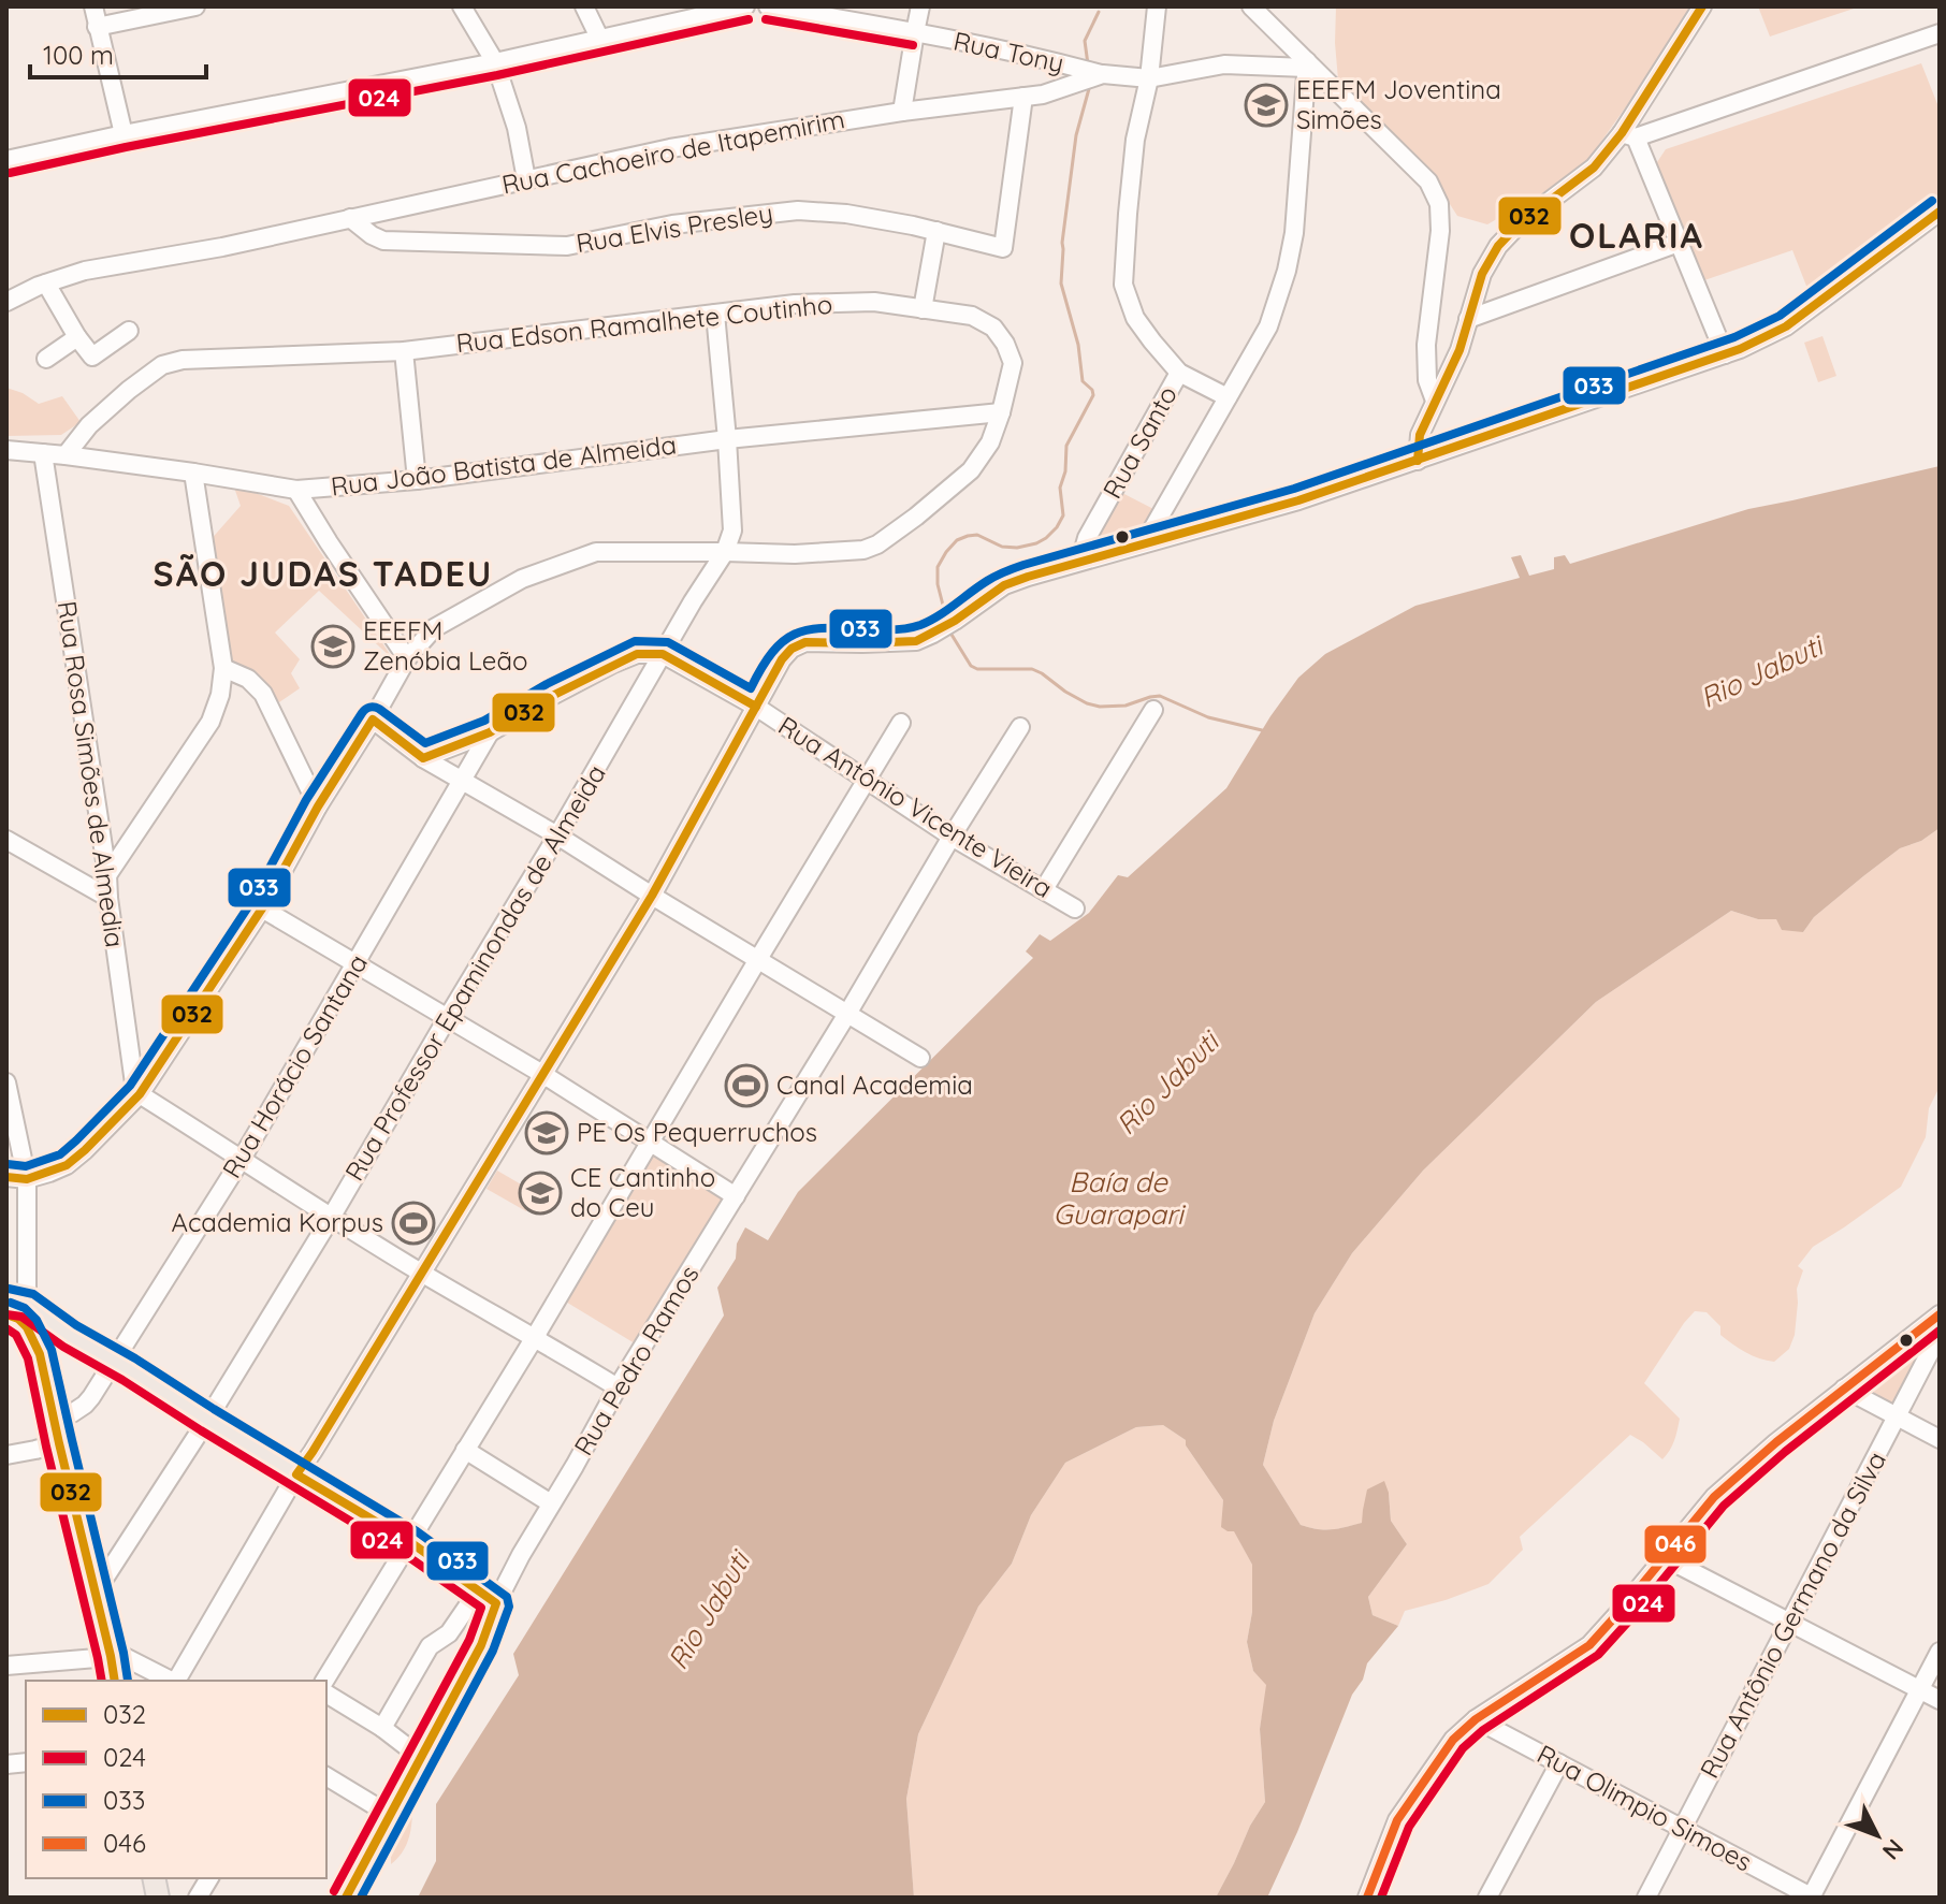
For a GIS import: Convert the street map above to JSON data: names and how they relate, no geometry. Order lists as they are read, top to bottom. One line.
{"streets":{"main road":["Rua Pedro Ramos"],"street":["Rua Tony","Rua Cachoeiro de Itapemirim","Rua Elvis Presley","Rua Edson Ramalhete Coutinho","Rua Santo","Rua João Batista de Almeida","Rua Rosa Simões de Almedia","Rua Antônio Vicente Vieira","Rua Professor Epaminondas de Almeida","Rua Horácio Santana","Rua Antônio Germano da Silva","Rua Olimpio Simoes"]},"crossings":[["Rua Tony","Rua Cachoeiro de Itapemirim"],["Rua Cachoeiro de Itapemirim","Rua Elvis Presley"],["Rua Edson Ramalhete Coutinho","Rua João Batista de Almeida"],["Rua Edson Ramalhete Coutinho","Rua Rosa Simões de Almedia"],["Rua Edson Ramalhete Coutinho","Rua Professor Epaminondas de Almeida"],["Rua João Batista de Almeida","Rua Rosa Simões de Almedia"],["Rua João Batista de Almeida","Rua Professor Epaminondas de Almeida"],["Rua Antônio Vicente Vieira","Rua Professor Epaminondas de Almeida"],["Rua Antônio Vicente Vieira","Rua Horácio Santana"],["Rua Antônio Vicente Vieira","Rua Pedro Ramos"],["Rua Professor Epaminondas de Almeida","Rua Horácio Santana"],["Rua Antônio Germano da Silva","Rua Olimpio Simoes"]],"districts":["OLARIA","SÃO JUDAS TADEU"],"water":["Rio Jabuti","Baía de Guarapari"],"places":{"school or university":["EEEFM Joventina Simões","EEEFM Zenóbia Leão","PE Os Pequerruchos","CE Cantinho do Ceu"],"sports":["Canal Academia","Academia Korpus"]},"lines":["transit line 032","transit line 024","transit line 033","transit line 046"],"legend":["032","024","033","046"],"scale_bar":"100 m","north":"bottom right"}
